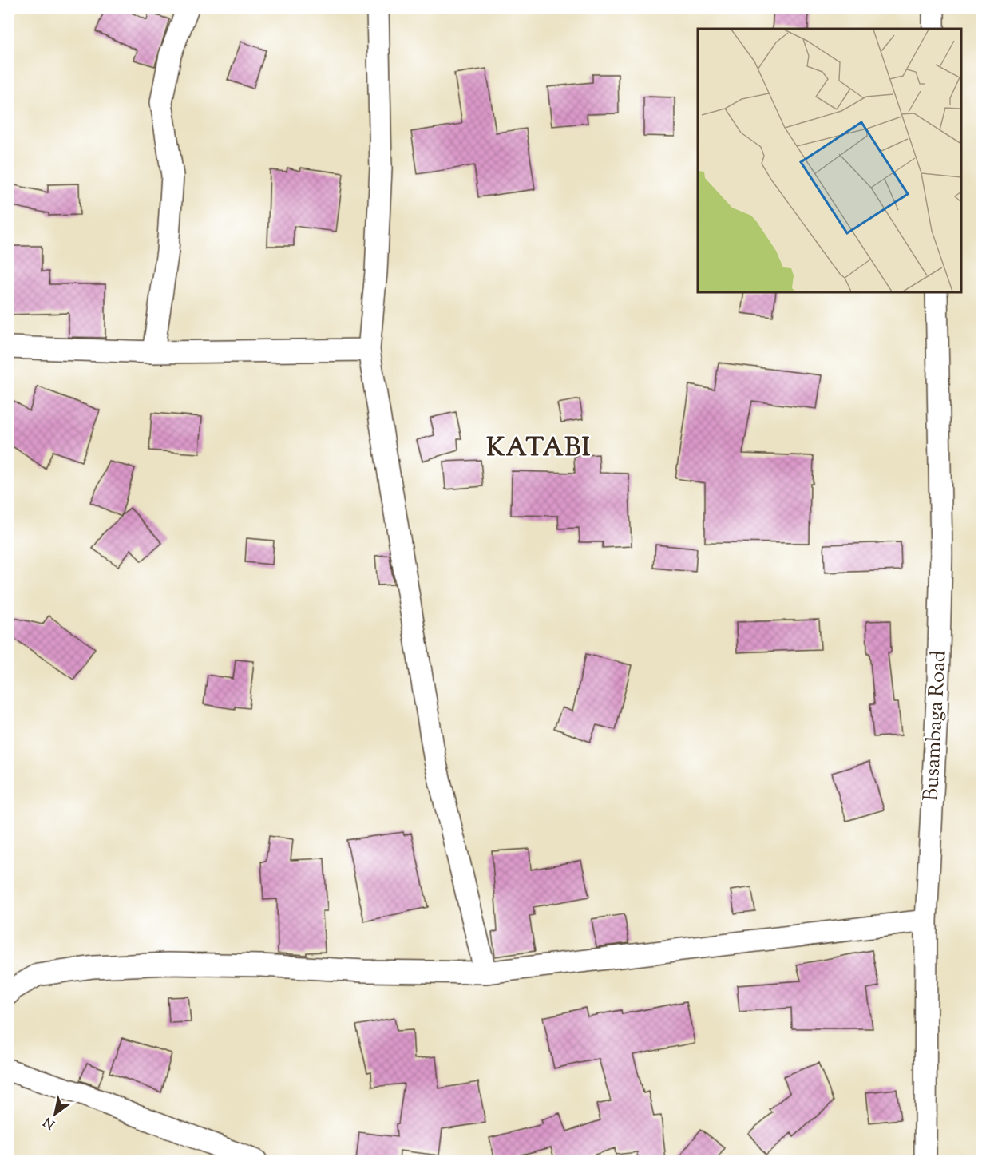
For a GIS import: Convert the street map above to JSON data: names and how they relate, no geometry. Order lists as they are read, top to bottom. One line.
{"streets":{"street":["Busambaga Road"]},"districts":["KATABI"],"north":"bottom left"}
